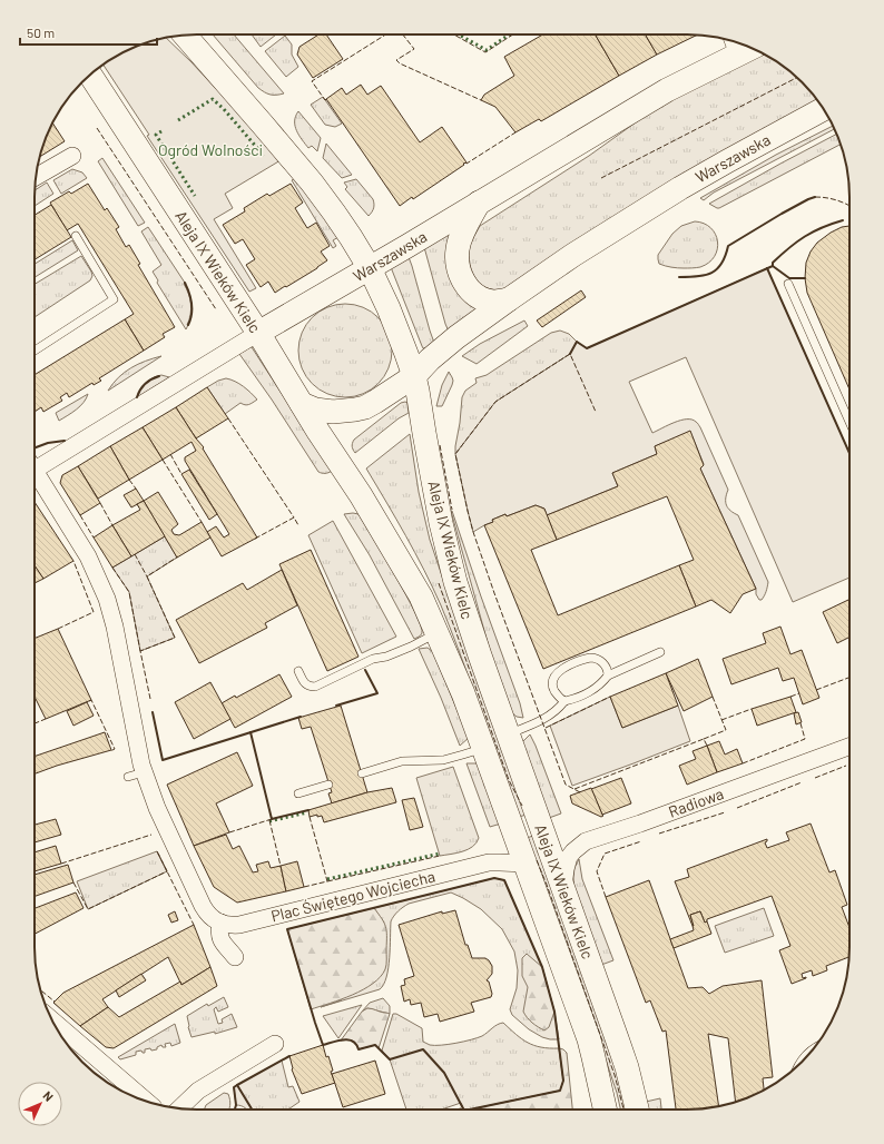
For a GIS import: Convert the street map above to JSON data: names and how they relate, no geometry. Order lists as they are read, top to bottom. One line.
{"streets":{"main road":["Warszawska","Aleja IX Wieków Kielc"],"street":["Radiowa","Plac Świętego Wojciecha"]},"crossings":[["Warszawska","Aleja IX Wieków Kielc"],["Aleja IX Wieków Kielc","Radiowa"],["Aleja IX Wieków Kielc","Plac Świętego Wojciecha"]],"parks":["Ogród Wolności"],"scale_bar":"50 m","north":"top right"}
